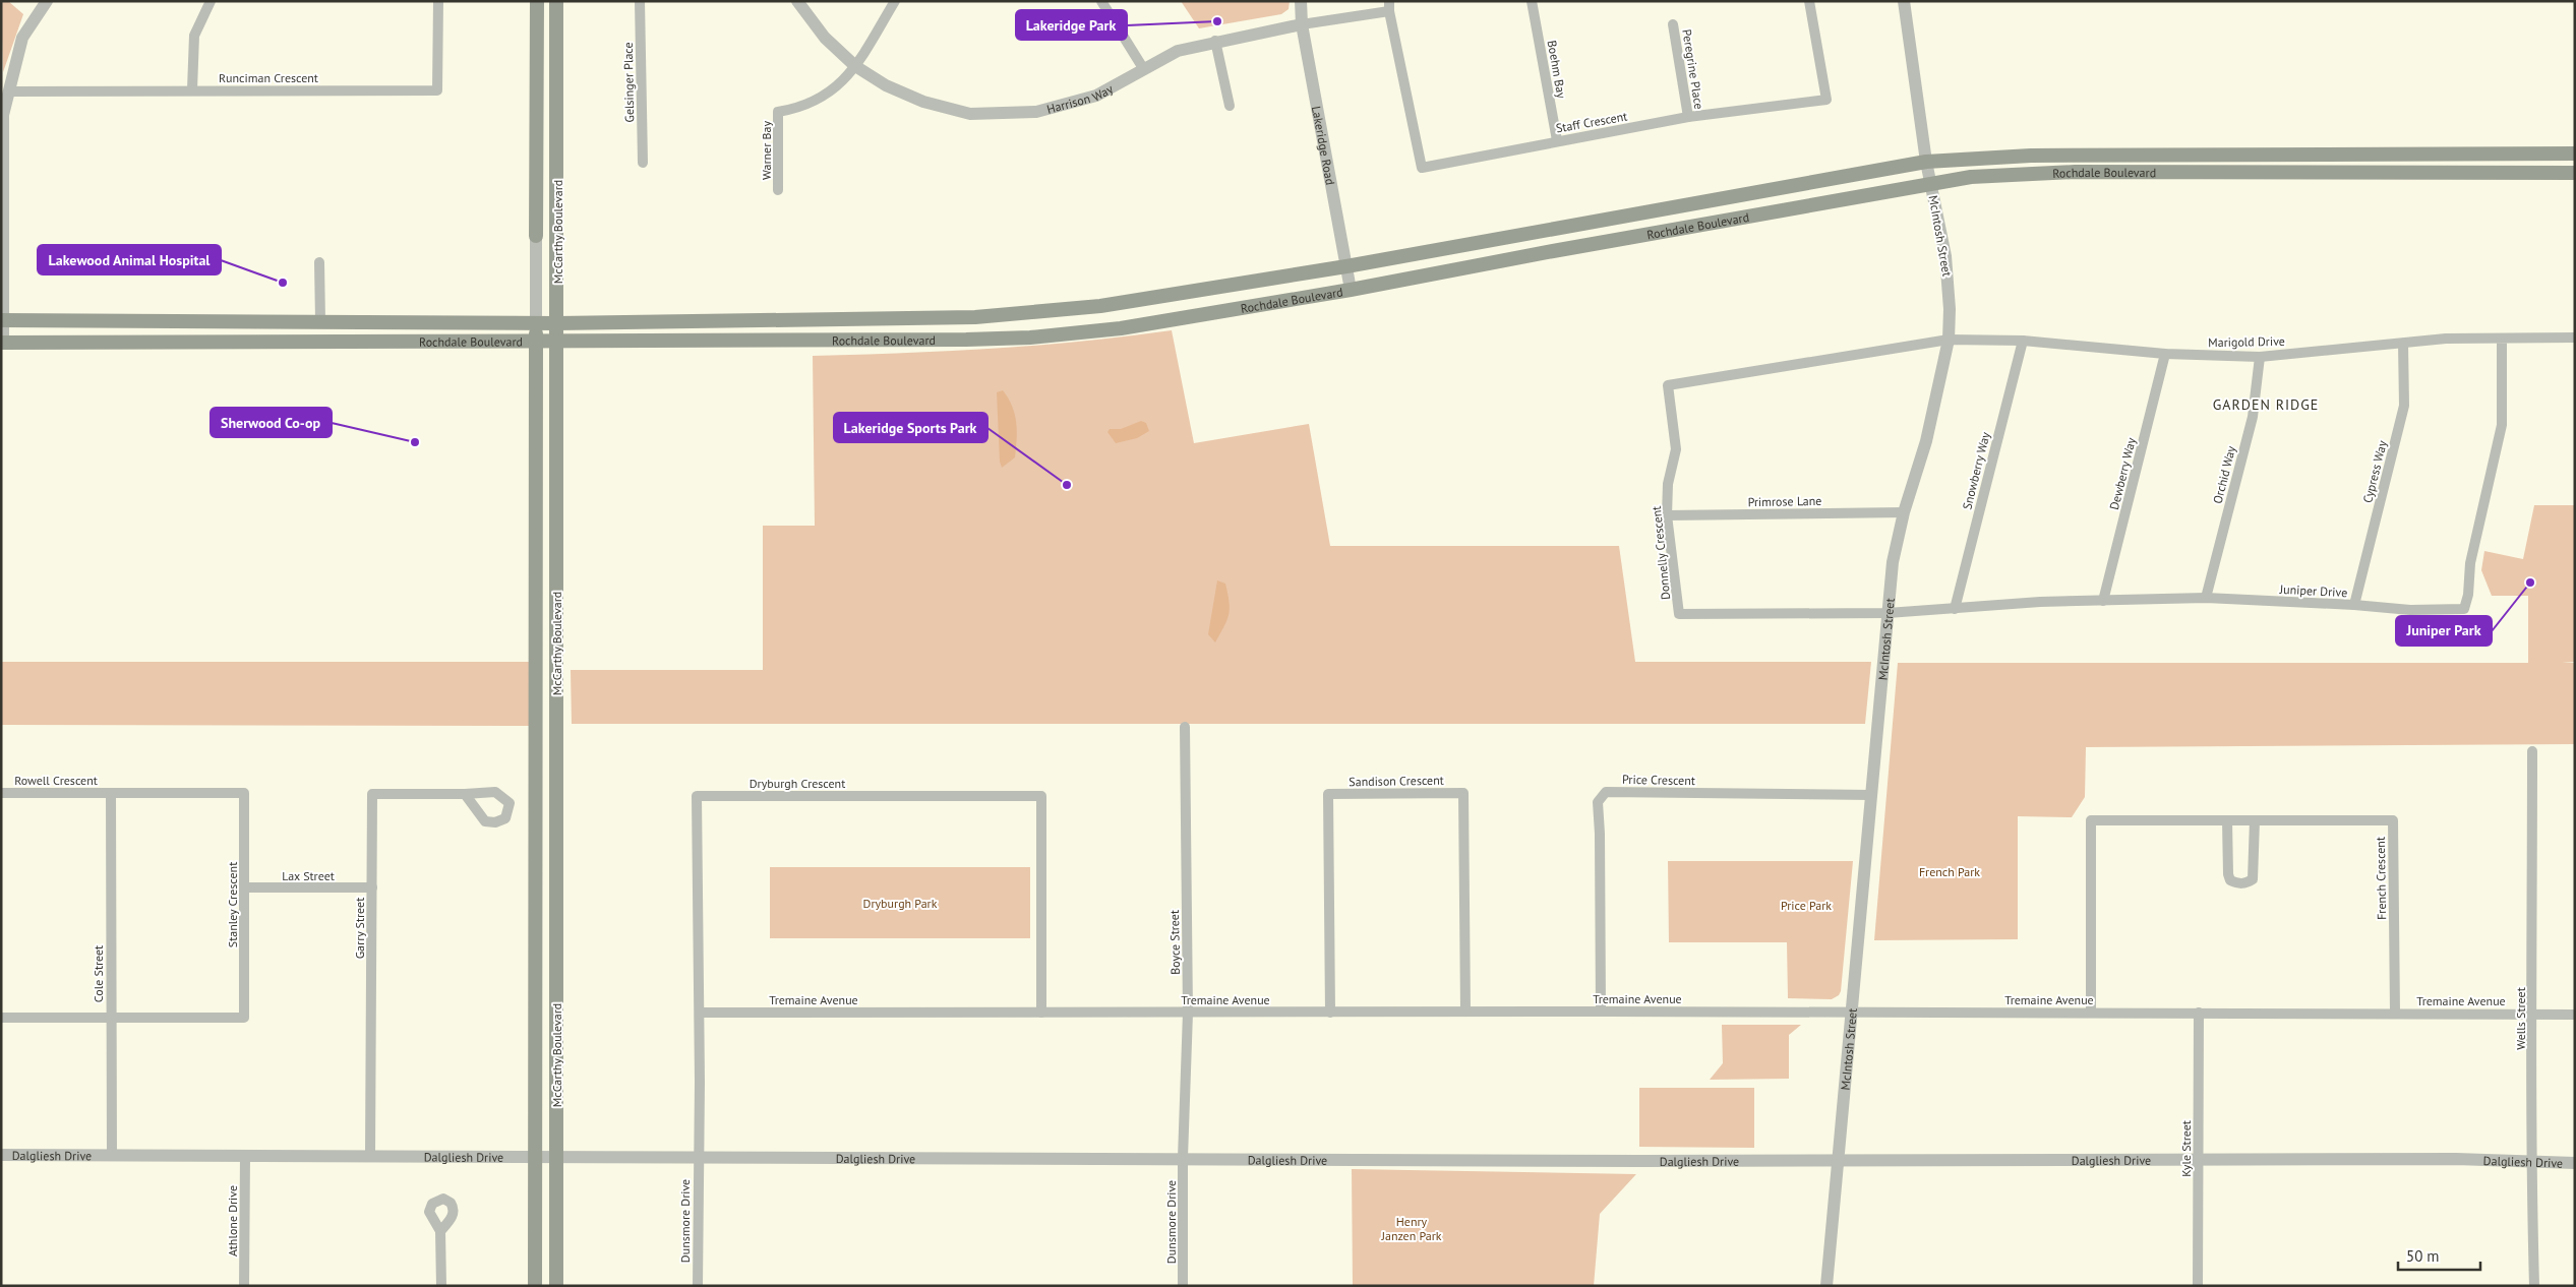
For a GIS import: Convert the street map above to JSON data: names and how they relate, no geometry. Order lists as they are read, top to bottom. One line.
{"streets":{"main road":["Rochdale Boulevard","McCarthy Boulevard"],"street":["Boehm Bay","Peregrine Place","Runciman Crescent","Gelsinger Place","Harrison Way","Staff Crescent","Lakeridge Road","Warner Bay","McIntosh Street","Marigold Drive","Snowberry Way","Cypress Way","Dewberry Way","Orchid Way","Primrose Lane","Donnelly Crescent","Juniper Drive","Rowell Crescent","Price Crescent","Sandison Crescent","Dryburgh Crescent","Lax Street","French Crescent","Stanley Crescent","Garry Street","Boyce Street","Cole Street","Tremaine Avenue","Wells Street","Kyle Street","Dalgliesh Drive","Athlone Drive","Dunsmore Drive"]},"crossings":[["Boehm Bay","Staff Crescent"],["Peregrine Place","Staff Crescent"],["Harrison Way","Staff Crescent"],["Harrison Way","Lakeridge Road"],["Harrison Way","Warner Bay"],["Lakeridge Road","Rochdale Boulevard"],["Rochdale Boulevard","McCarthy Boulevard"],["Rochdale Boulevard","McIntosh Street"],["McCarthy Boulevard","Dalgliesh Drive"],["McIntosh Street","Marigold Drive"],["McIntosh Street","Primrose Lane"],["McIntosh Street","Donnelly Crescent"],["McIntosh Street","Juniper Drive"],["McIntosh Street","Price Crescent"],["McIntosh Street","Tremaine Avenue"],["McIntosh Street","Dalgliesh Drive"],["Marigold Drive","Snowberry Way"],["Marigold Drive","Cypress Way"],["Marigold Drive","Dewberry Way"],["Marigold Drive","Orchid Way"],["Marigold Drive","Donnelly Crescent"],["Marigold Drive","Juniper Drive"],["Snowberry Way","Juniper Drive"],["Cypress Way","Juniper Drive"],["Dewberry Way","Juniper Drive"],["Orchid Way","Juniper Drive"],["Primrose Lane","Donnelly Crescent"],["Donnelly Crescent","Juniper Drive"],["Rowell Crescent","Stanley Crescent"],["Rowell Crescent","Cole Street"],["Price Crescent","Tremaine Avenue"],["Sandison Crescent","Tremaine Avenue"],["Dryburgh Crescent","Tremaine Avenue"],["Dryburgh Crescent","Dalgliesh Drive"],["Dryburgh Crescent","Dunsmore Drive"],["Lax Street","Stanley Crescent"],["Lax Street","Garry Street"],["French Crescent","Tremaine Avenue"],["Stanley Crescent","Cole Street"],["Garry Street","Dalgliesh Drive"],["Boyce Street","Tremaine Avenue"],["Boyce Street","Dalgliesh Drive"],["Boyce Street","Dunsmore Drive"],["Cole Street","Dalgliesh Drive"],["Tremaine Avenue","Wells Street"],["Tremaine Avenue","Kyle Street"],["Wells Street","Dalgliesh Drive"],["Kyle Street","Dalgliesh Drive"],["Dalgliesh Drive","Athlone Drive"],["Dalgliesh Drive","Dunsmore Drive"]],"districts":["GARDEN RIDGE"],"parks":["French Park","Dryburgh Park","Price Park","Henry Janzen Park"],"places":["Lakeridge Park","Lakewood Animal Hospital","Sherwood Co-op","Lakeridge Sports Park","Juniper Park"],"scale_bar":"50 m"}
